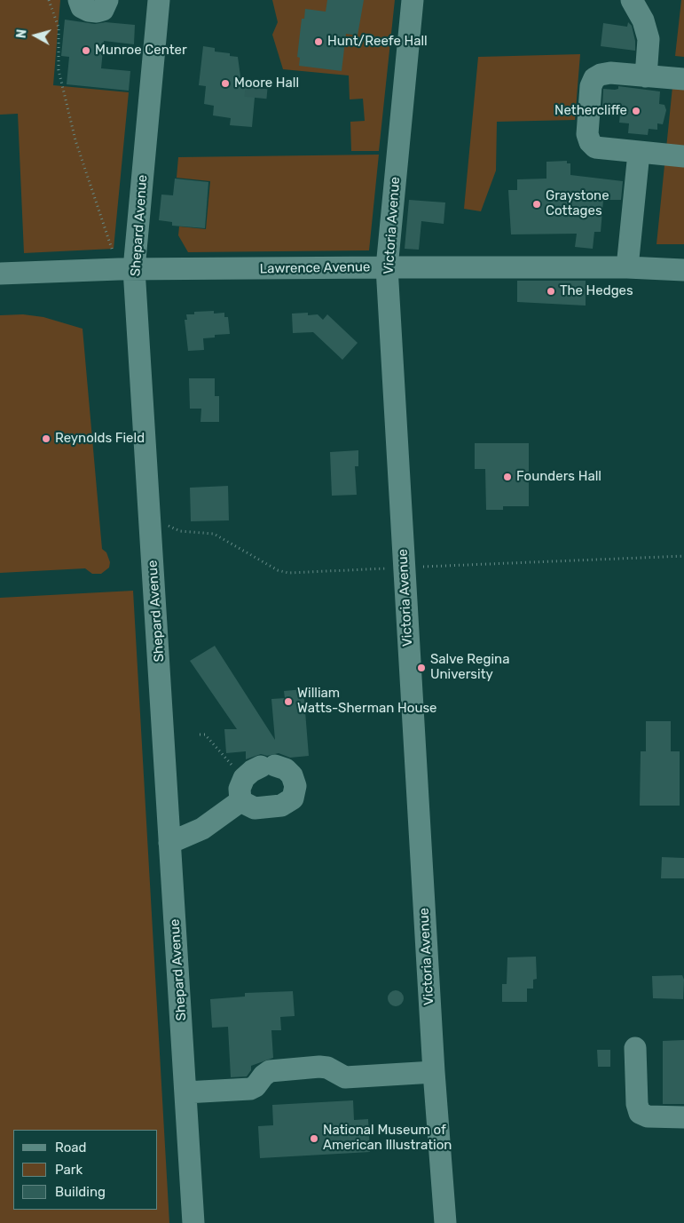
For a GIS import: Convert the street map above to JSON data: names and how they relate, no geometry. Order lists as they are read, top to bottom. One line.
{"streets":{"street":["Shepard Avenue","Victoria Avenue","Lawrence Avenue"]},"crossings":[["Shepard Avenue","Lawrence Avenue"],["Victoria Avenue","Lawrence Avenue"]],"places":["Hunt/Reefe Hall","Munroe Center","Moore Hall","Nethercliffe","Graystone Cottages","The Hedges","Reynolds Field","Founders Hall","Salve Regina University","William Watts-Sherman House","National Museum of American Illustration"],"legend":["Road","Park","Building"],"north":"left"}
